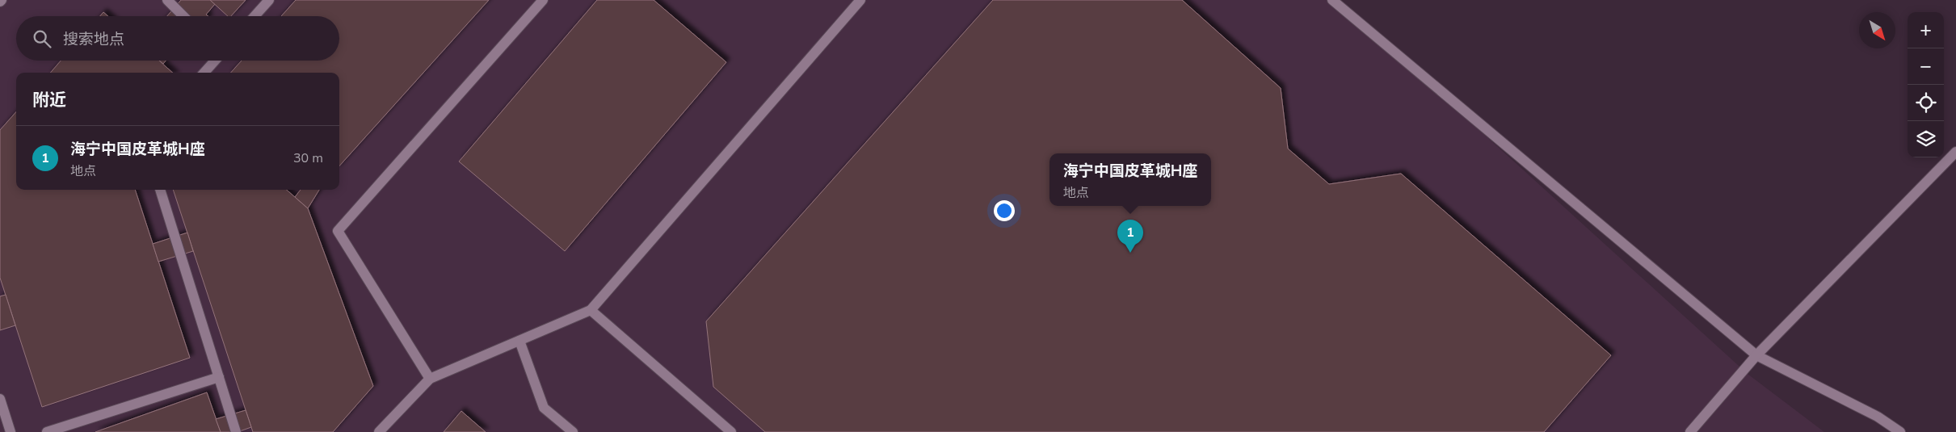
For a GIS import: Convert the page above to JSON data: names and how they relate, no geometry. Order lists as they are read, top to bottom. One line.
{"north":"bottom right","page":{"map_buttons":["+","−"],"search":"搜索地点","heading":"附近","list":[{"mark":"1","name":"海宁中国皮革城H座","note":"地点","value":"30 m"}],"popup":["海宁中国皮革城H座","地点"],"pins":"1"}}
